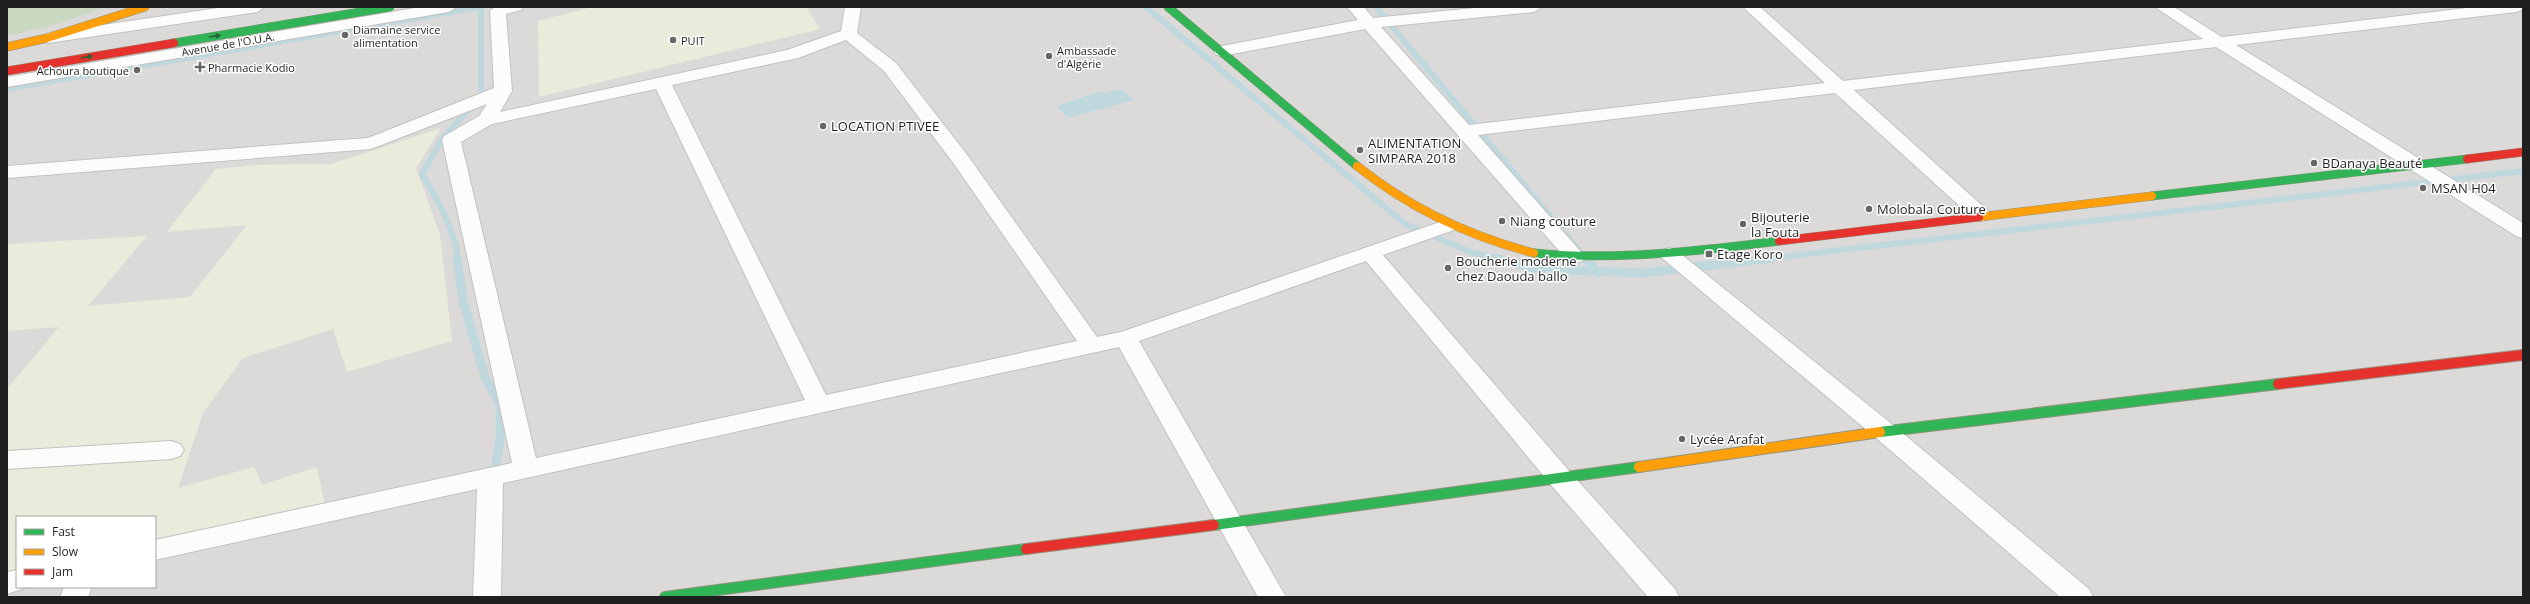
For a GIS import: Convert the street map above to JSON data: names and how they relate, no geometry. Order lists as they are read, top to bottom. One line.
{"streets":{"main road":["Avenue de l'O.U.A."]},"places":{"other":["Diamaine service alimentation","PUIT","Ambassade d'Algérie","Achoura boutique","LOCATION PTIVEE","ALIMENTATION SIMPARA 2018","BDanaya Beauté","MSAN H04","Molobala Couture","Niang couture","Bijouterie la Fouta","Boucherie moderne chez Daouda ballo","Lycée Arafat"],"health":["Pharmacie Kodio"],"transit":["Etage Koro"]},"legend":["Fast","Slow","Jam"]}
